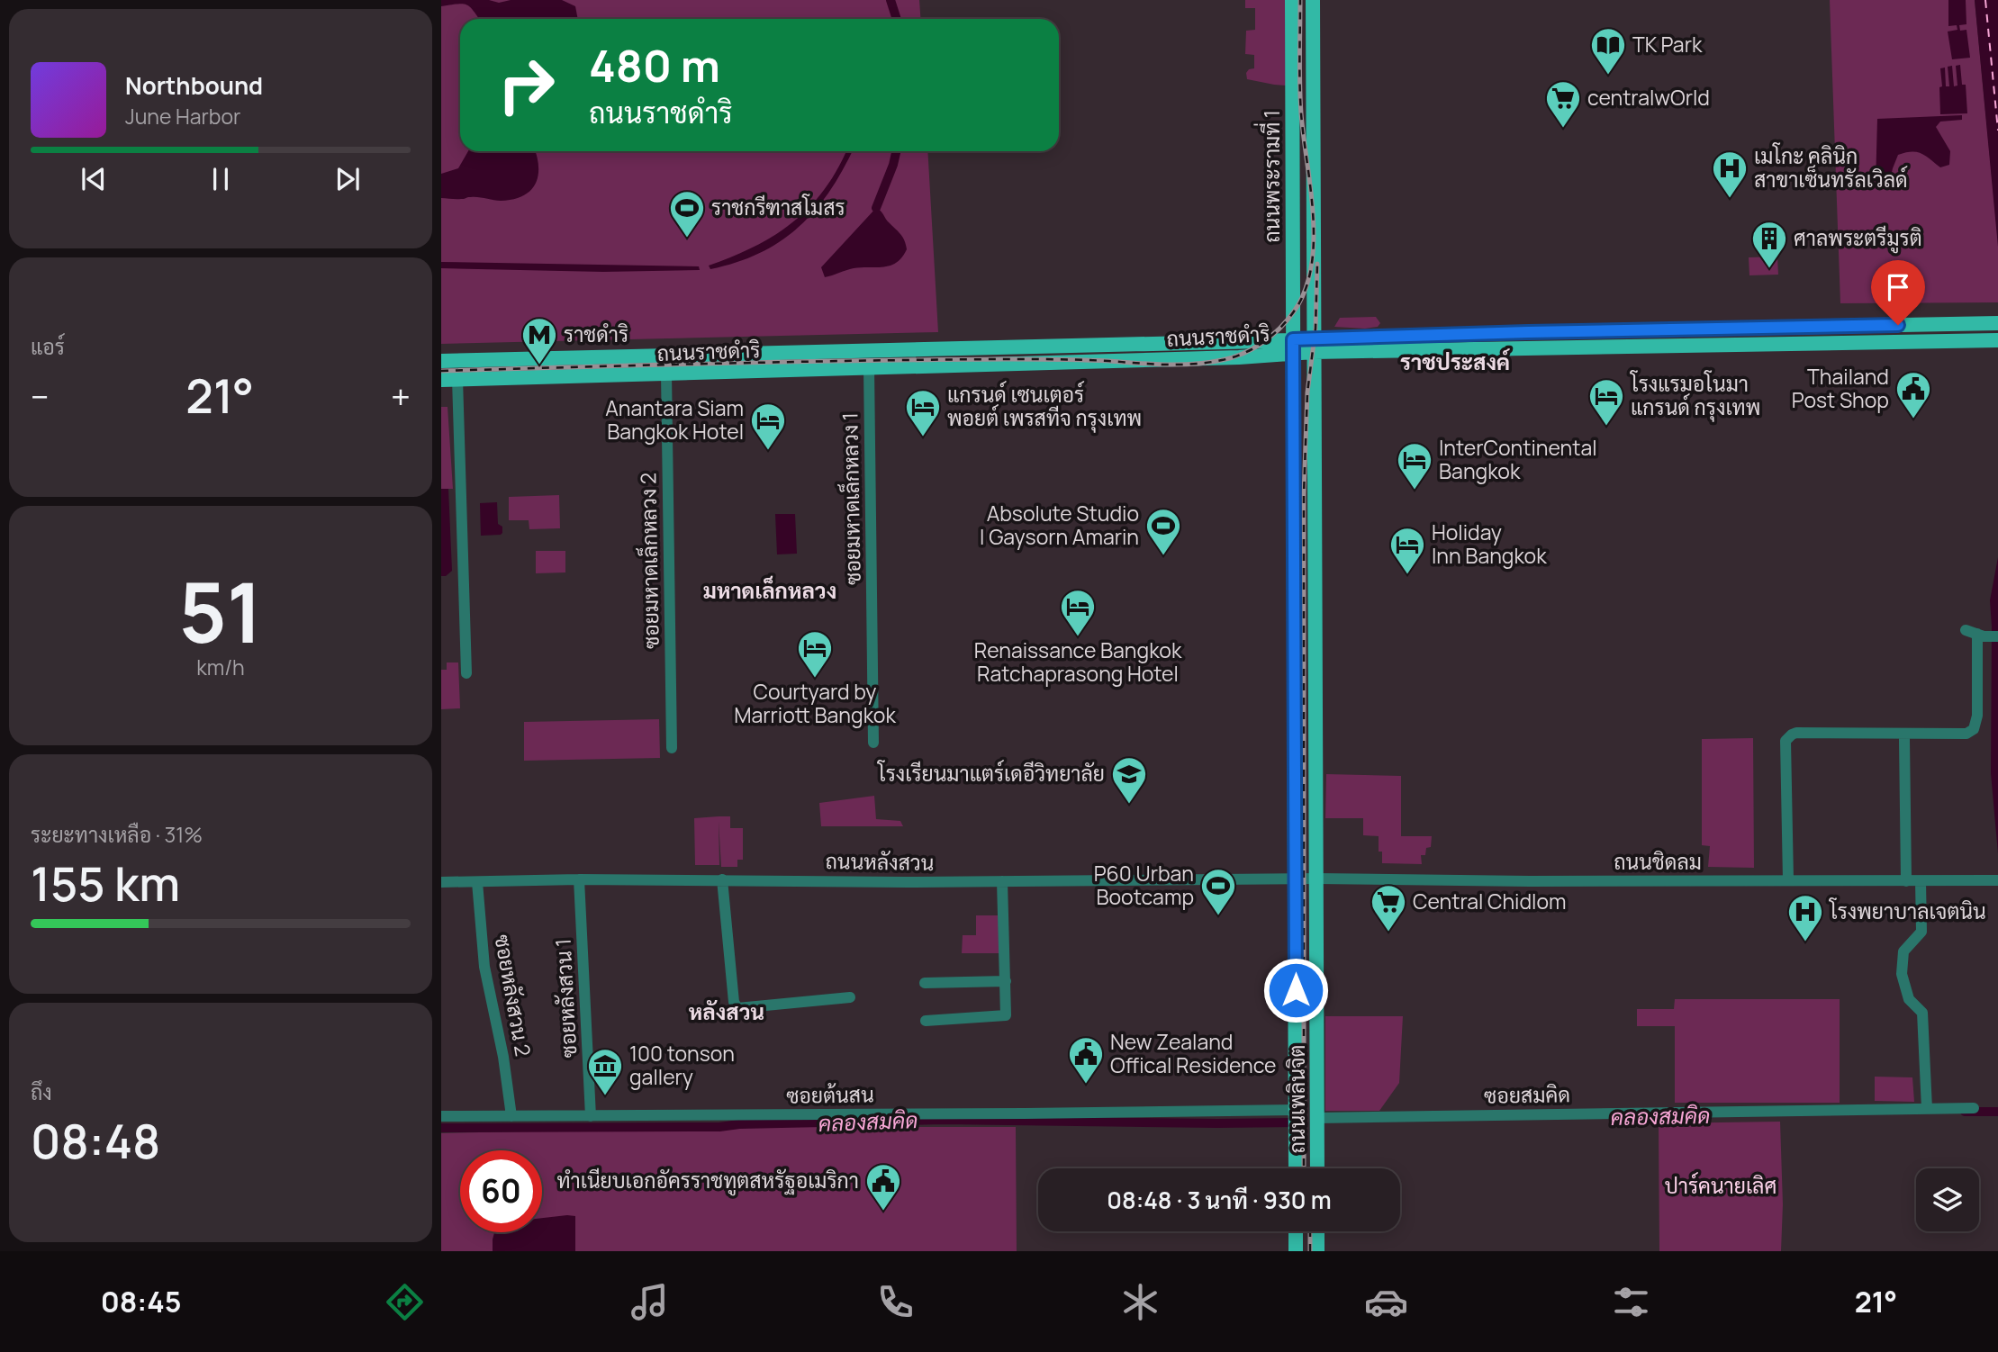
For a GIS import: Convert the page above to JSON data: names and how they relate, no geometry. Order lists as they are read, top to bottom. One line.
{"streets":{"main road":["ถนนพระรามที่ 1","ถนนราชดำริ","ถนนเพลินจิต"],"street":["ซอยมหาดเล็กหลวง 1","ซอยมหาดเล็กหลวง 2","ถนนหลังสวน","ถนนชิดลม","ซอยหลังสวน 2","ซอยหลังสวน 1","ซอยต้นสน","ซอยสมคิด"]},"crossings":[["ถนนพระรามที่ 1","ถนนราชดำริ"],["ถนนพระรามที่ 1","ถนนเพลินจิต"],["ถนนราชดำริ","ซอยมหาดเล็กหลวง 1"],["ถนนราชดำริ","ซอยมหาดเล็กหลวง 2"],["ถนนราชดำริ","ถนนเพลินจิต"],["ถนนหลังสวน","ถนนชิดลม"],["ถนนหลังสวน","ซอยหลังสวน 2"],["ถนนหลังสวน","ซอยหลังสวน 1"],["ถนนหลังสวน","ถนนเพลินจิต"],["ถนนชิดลม","ถนนเพลินจิต"],["ซอยหลังสวน 2","ซอยต้นสน"],["ซอยหลังสวน 1","ซอยต้นสน"],["ซอยต้นสน","ถนนเพลินจิต"],["ซอยสมคิด","ถนนเพลินจิต"]],"districts":["ราชประสงค์","มหาดเล็กหลวง","หลังสวน"],"water":["คลองสมคิด"],"parks":["ปาร์คนายเลิศ"],"places":{"library":["TK Park"],"supermarket":["centralwOrld","Central Chidlom"],"hospital":["เมโกะ คลินิก สาขาเซ็นทรัลเวิลด์","โรงพยาบาลเจตนิน"],"sports":["ราชกรีฑาสโมสร","Absolute Studio | Gaysorn Amarin","P60 Urban Bootcamp"],"building":["ศาลพระตรีมูรติ"],"metro station":["ราชดำริ"],"public building":["Thailand Post Shop","New Zealand Offical Residence","ทำเนียบเอกอัครราชทูตสหรัฐอเมริกา"],"hotel":["โรงแรมอโนมา แกรนด์ กรุงเทพ","แกรนด์ เซนเตอร์ พอยต์ เพรสทีจ กรุงเทพ","Anantara Siam Bangkok Hotel","InterContinental Bangkok","Holiday Inn Bangkok","Renaissance Bangkok Ratchaprasong Hotel","Courtyard by Marriott Bangkok"],"school or university":["โรงเรียนมาแตร์เดอีวิทยาลัย"],"museum":["100 tonson gallery"]},"page":{"turn":["480 m","ถนนราชดำริ"],"song":["Northbound","June Harbor"],"tile":["แอร์",["51","km/h"],["ระยะทางเหลือ · 31%","155 km"],["ถึง","08:48"]],"heat":["−","21°","+"],"limit":"60","trip":"08:48 · 3 นาที · 930 m","tabs":["08:45","21°"]}}
